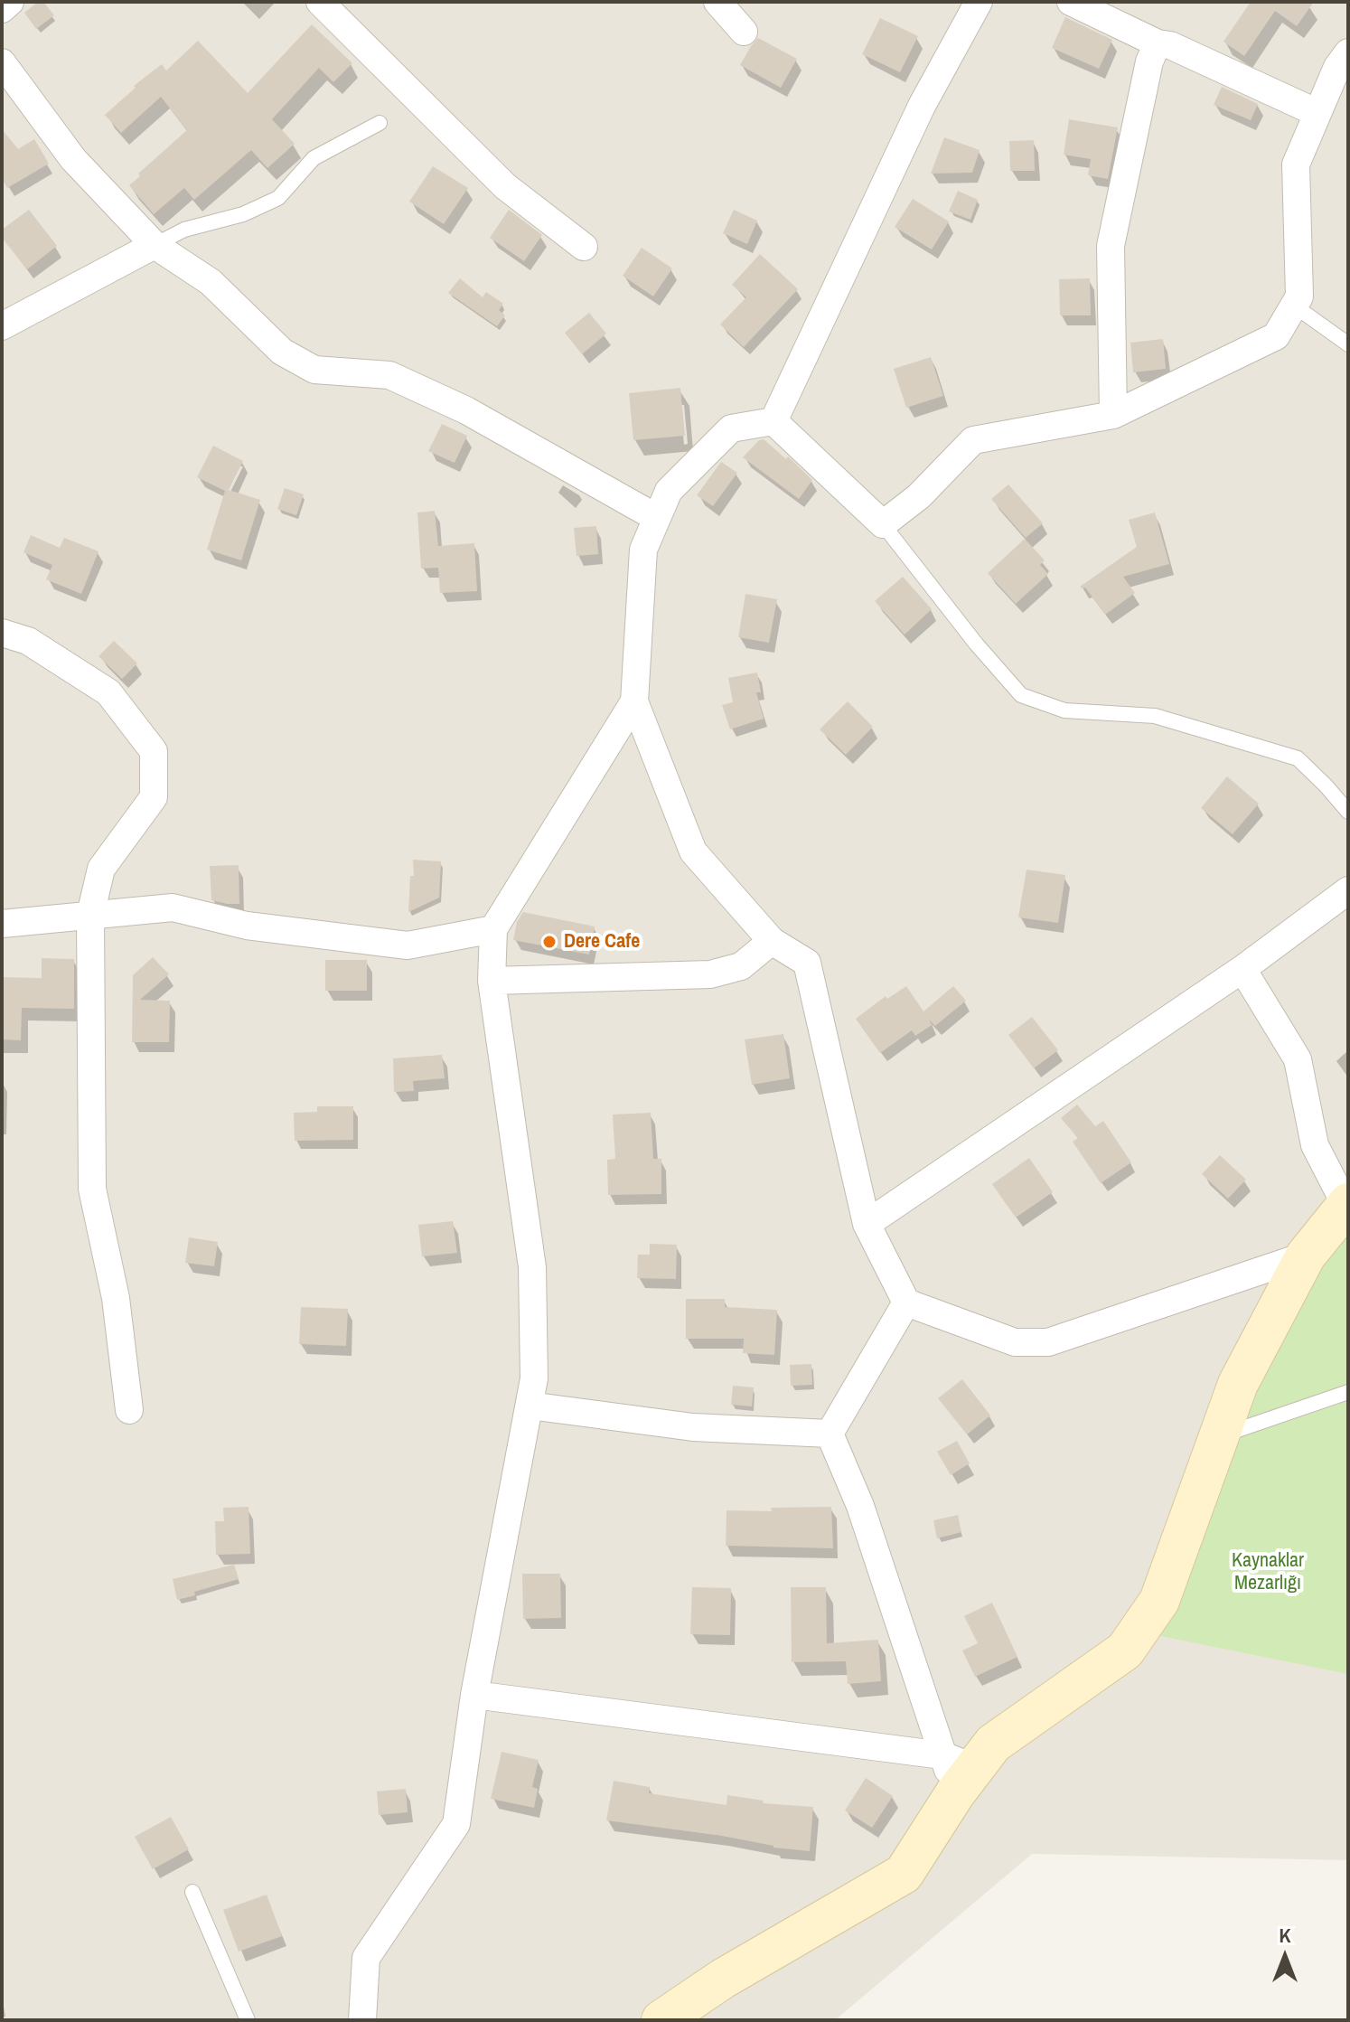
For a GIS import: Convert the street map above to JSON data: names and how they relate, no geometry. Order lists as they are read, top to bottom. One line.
{"parks":["Kaynaklar Mezarlığı"],"places":["Dere Cafe"],"north":"top"}
